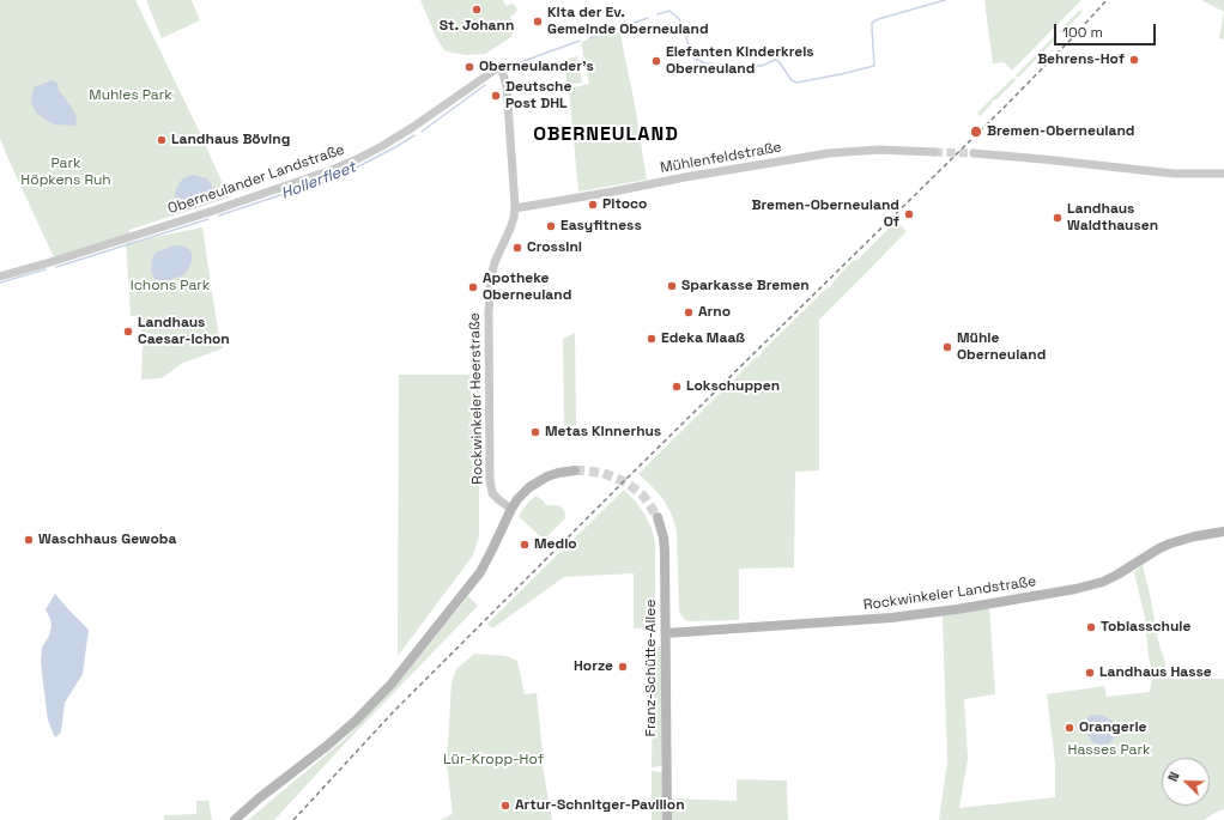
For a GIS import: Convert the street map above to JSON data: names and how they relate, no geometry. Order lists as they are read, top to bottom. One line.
{"streets":{"main road":["Rockwinkeler Landstraße","Franz-Schütte-Allee"],"street":["Mühlenfeldstraße","Oberneulander Landstraße","Rockwinkeler Heerstraße"]},"crossings":[["Mühlenfeldstraße","Rockwinkeler Heerstraße"],["Oberneulander Landstraße","Rockwinkeler Heerstraße"],["Rockwinkeler Landstraße","Franz-Schütte-Allee"]],"districts":["OBERNEULAND"],"water":["Hollerfleet"],"parks":["Muhles Park","Park Höpkens Ruh","Ichons Park","Hasses Park","Lür-Kropp-Hof"],"places":["St. Johann","Kita der Ev. Gemeinde Oberneuland","Behrens-Hof","Elefanten Kinderkreis Oberneuland","Oberneulander's","Deutsche Post DHL","Bremen-Oberneuland","Landhaus Böving","Pitoco","Bremen-Oberneuland Of","Landhaus Waldthausen","Easyfitness","Crossini","Sparkasse Bremen","Apotheke Oberneuland","Arno","Landhaus Caesar-Ichon","Edeka Maaß","Mühle Oberneuland","Lokschuppen","Metas Kinnerhus","Waschhaus Gewoba","Medio","Tobiasschule","Horze","Landhaus Hasse","Orangerie","Artur-Schnitger-Pavillon"],"scale_bar":"100 m","north":"top left"}
